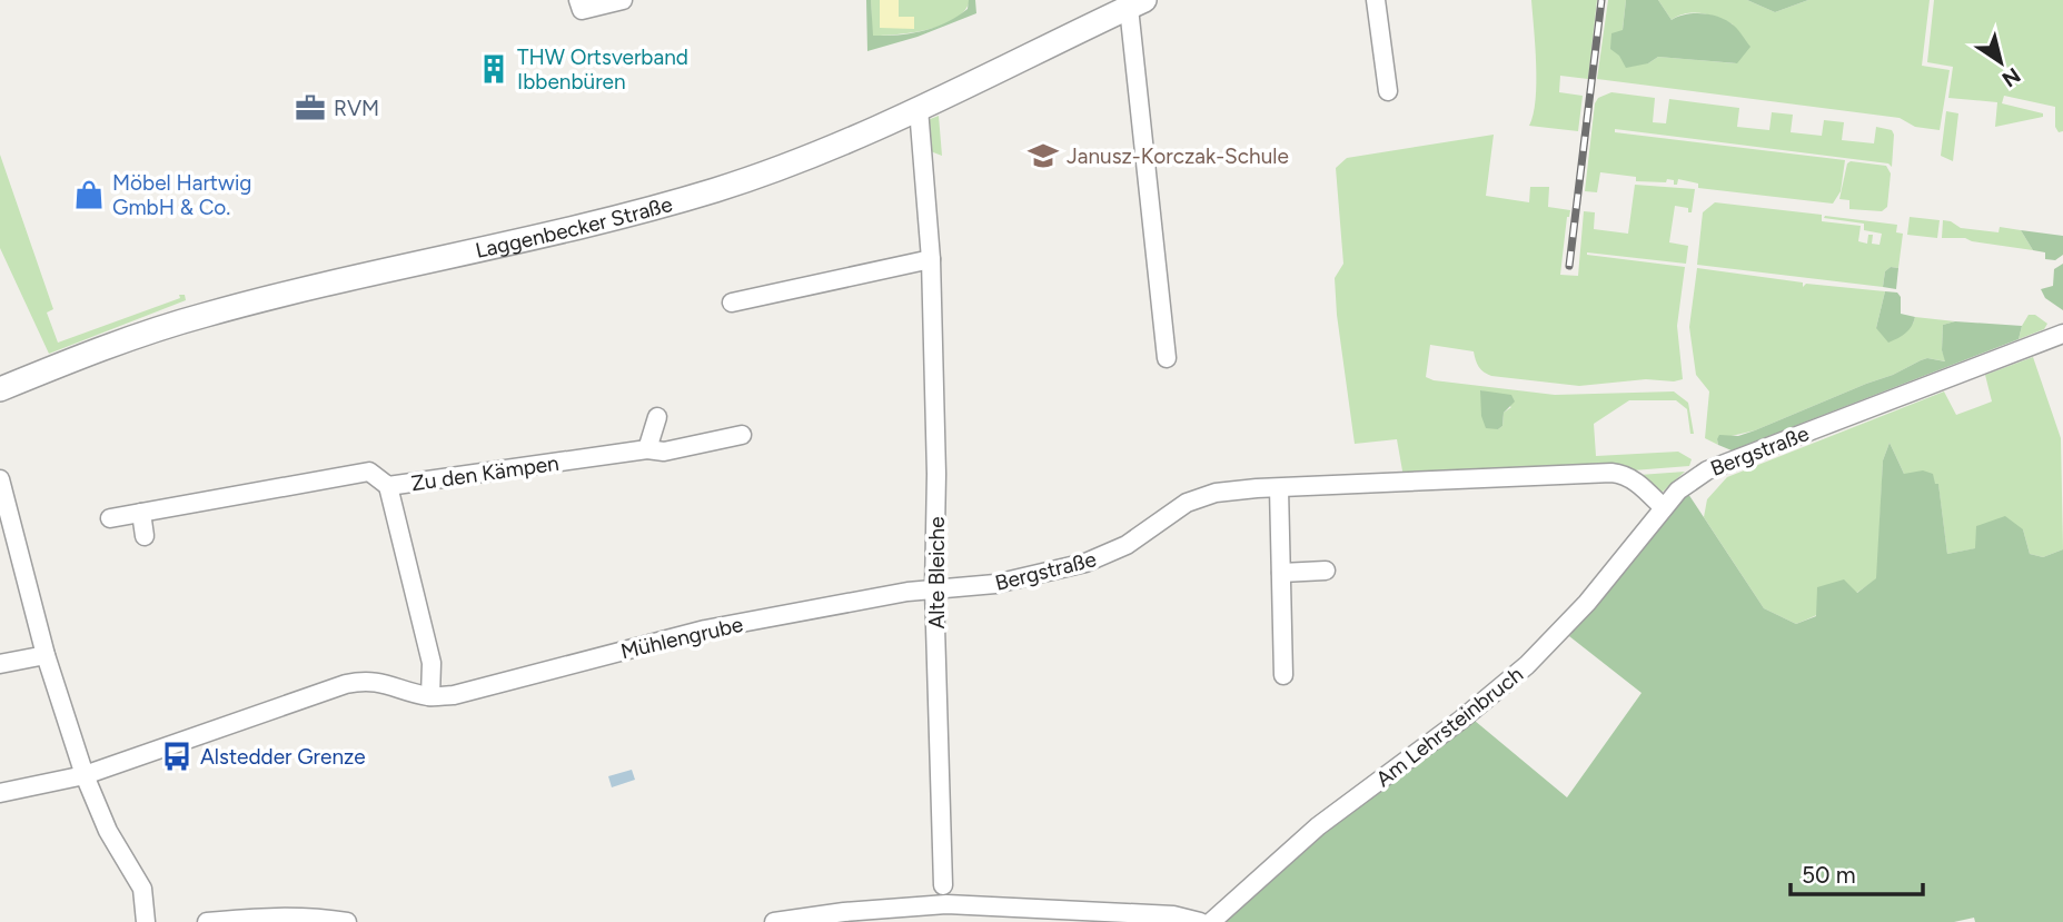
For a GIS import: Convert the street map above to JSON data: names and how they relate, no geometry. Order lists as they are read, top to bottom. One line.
{"streets":{"street":["Laggenbecker Straße","Bergstraße","Zu den Kämpen","Alte Bleiche","Mühlengrube","Am Lehrsteinbruch"]},"crossings":[["Laggenbecker Straße","Alte Bleiche"],["Bergstraße","Alte Bleiche"],["Bergstraße","Mühlengrube"],["Bergstraße","Am Lehrsteinbruch"],["Alte Bleiche","Mühlengrube"]],"places":{"building":["THW Ortsverband Ibbenbüren"],"office":["RVM"],"school or university":["Janusz-Korczak-Schule"],"shop":["Möbel Hartwig GmbH & Co."],"bus stop":["Alstedder Grenze"]},"scale_bar":"50 m","north":"bottom right"}
